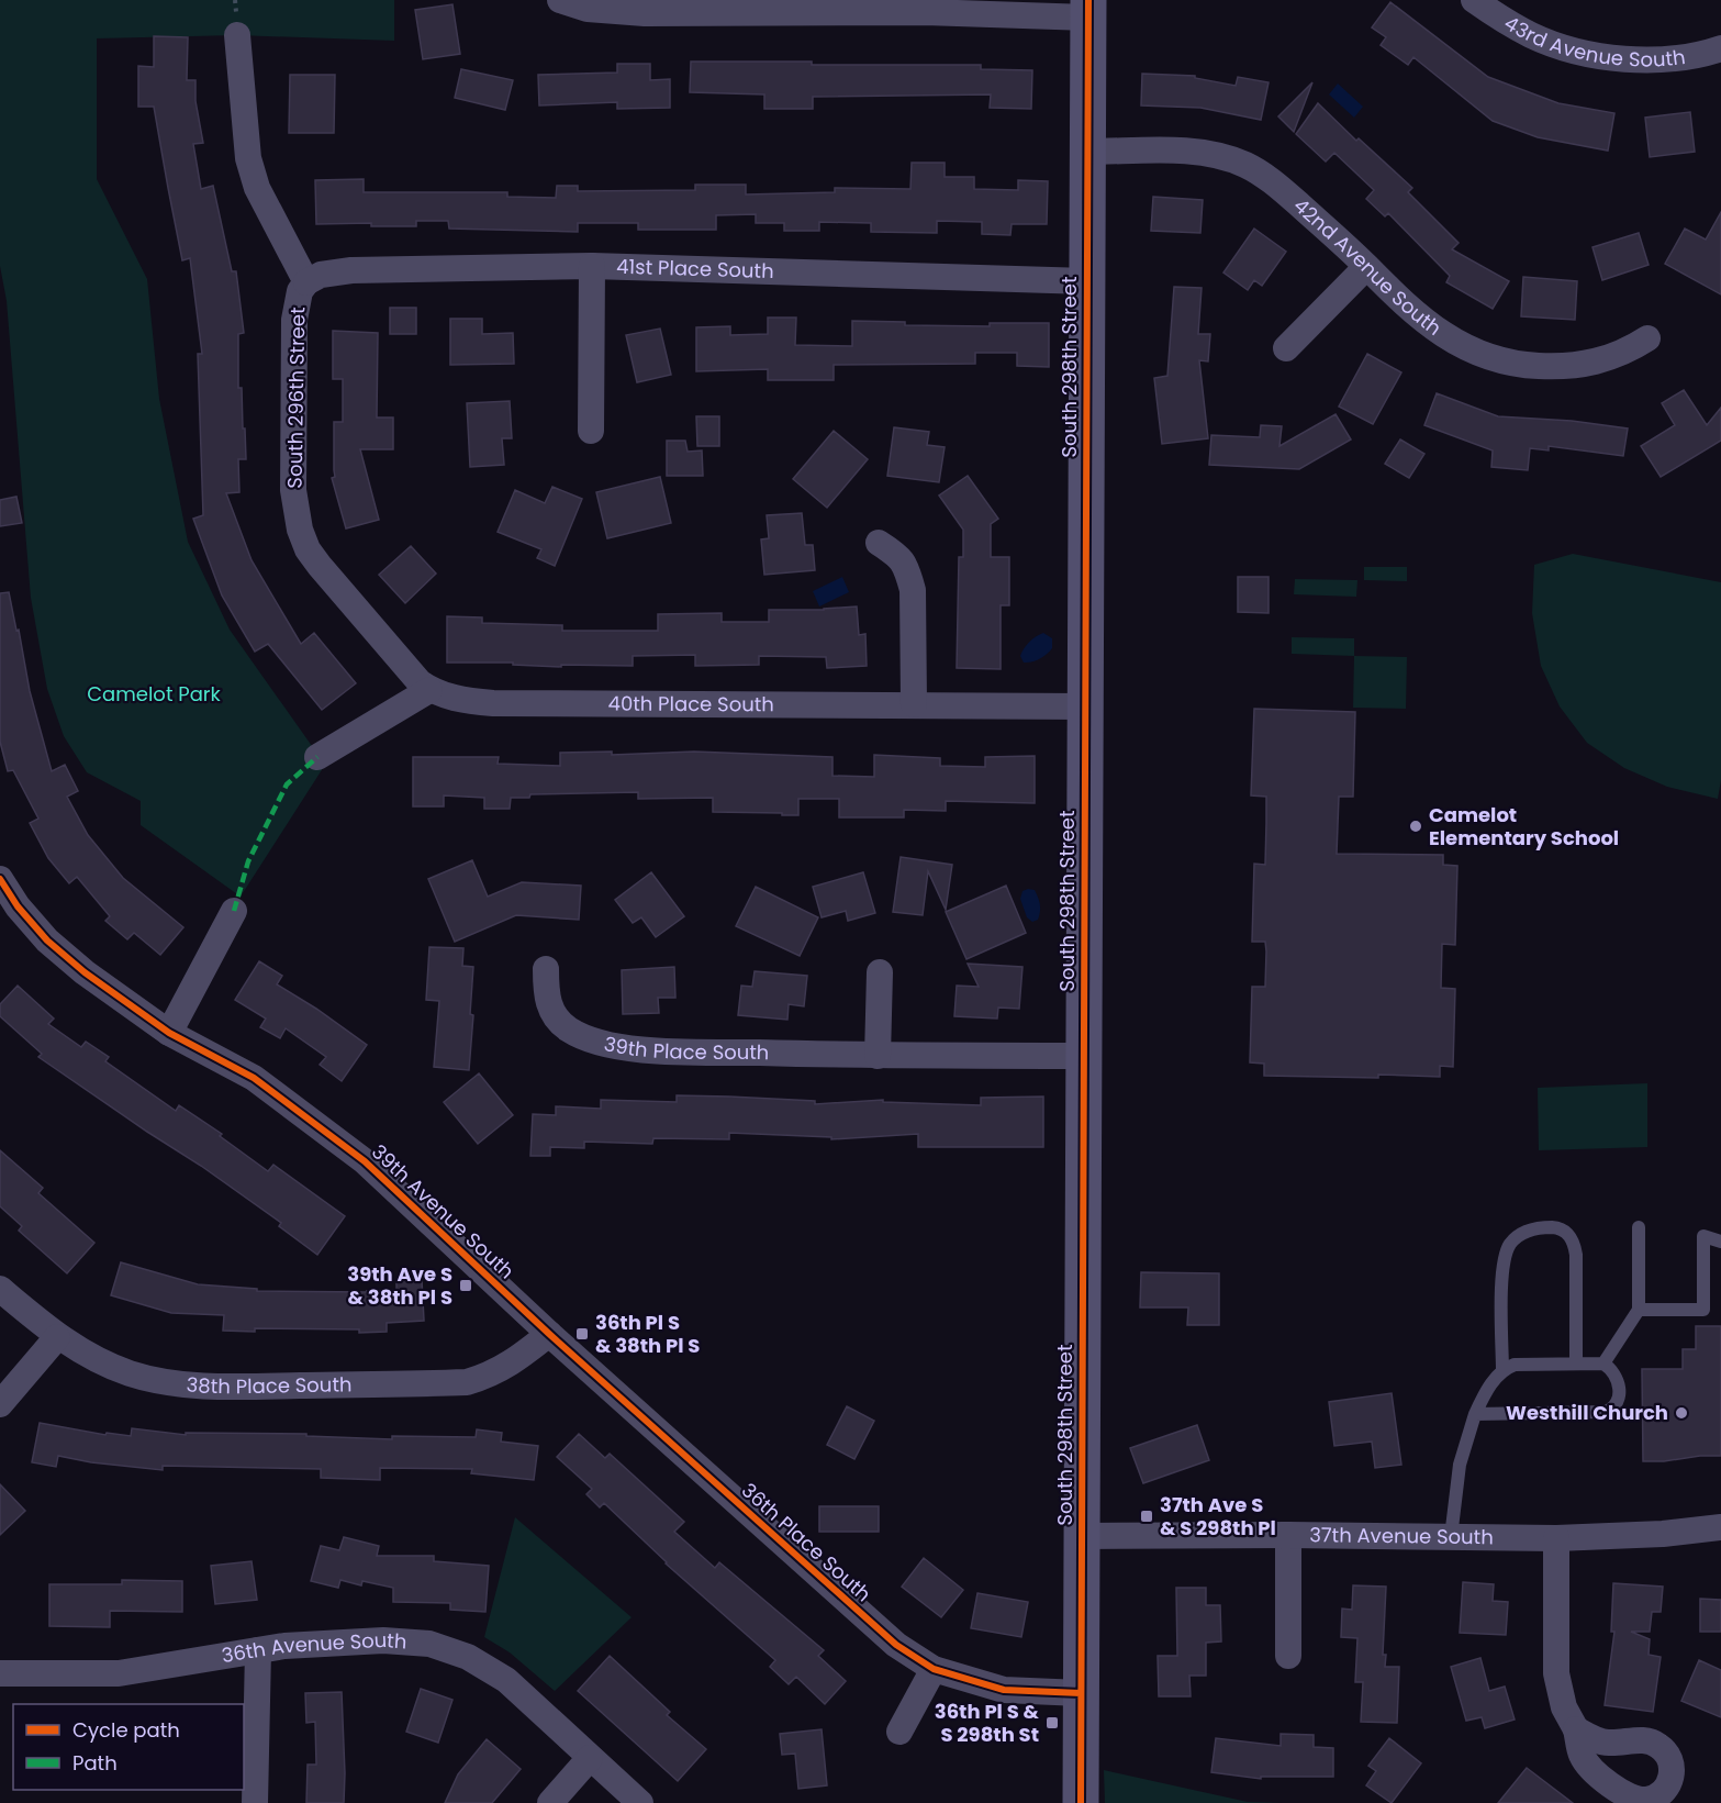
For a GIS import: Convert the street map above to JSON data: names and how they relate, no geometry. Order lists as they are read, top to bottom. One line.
{"streets":{"street":["43rd Avenue South","42nd Avenue South","41st Place South","South 298th Street","South 296th Street","40th Place South","39th Place South","39th Avenue South","38th Place South","37th Avenue South","36th Place South","36th Avenue South"]},"crossings":[["42nd Avenue South","South 298th Street"],["41st Place South","South 298th Street"],["41st Place South","South 296th Street"],["South 298th Street","40th Place South"],["South 298th Street","39th Place South"],["South 298th Street","37th Avenue South"],["South 298th Street","36th Place South"],["South 296th Street","40th Place South"],["39th Avenue South","38th Place South"],["39th Avenue South","36th Place South"],["38th Place South","36th Place South"]],"parks":["Camelot Park"],"places":{"other":["Camelot Elementary School","Westhill Church"],"transit":["39th Ave S & 38th Pl S","36th Pl S & 38th Pl S","37th Ave S & S 298th Pl","36th Pl S & S 298th St"]},"legend":["Cycle path","Path"]}
